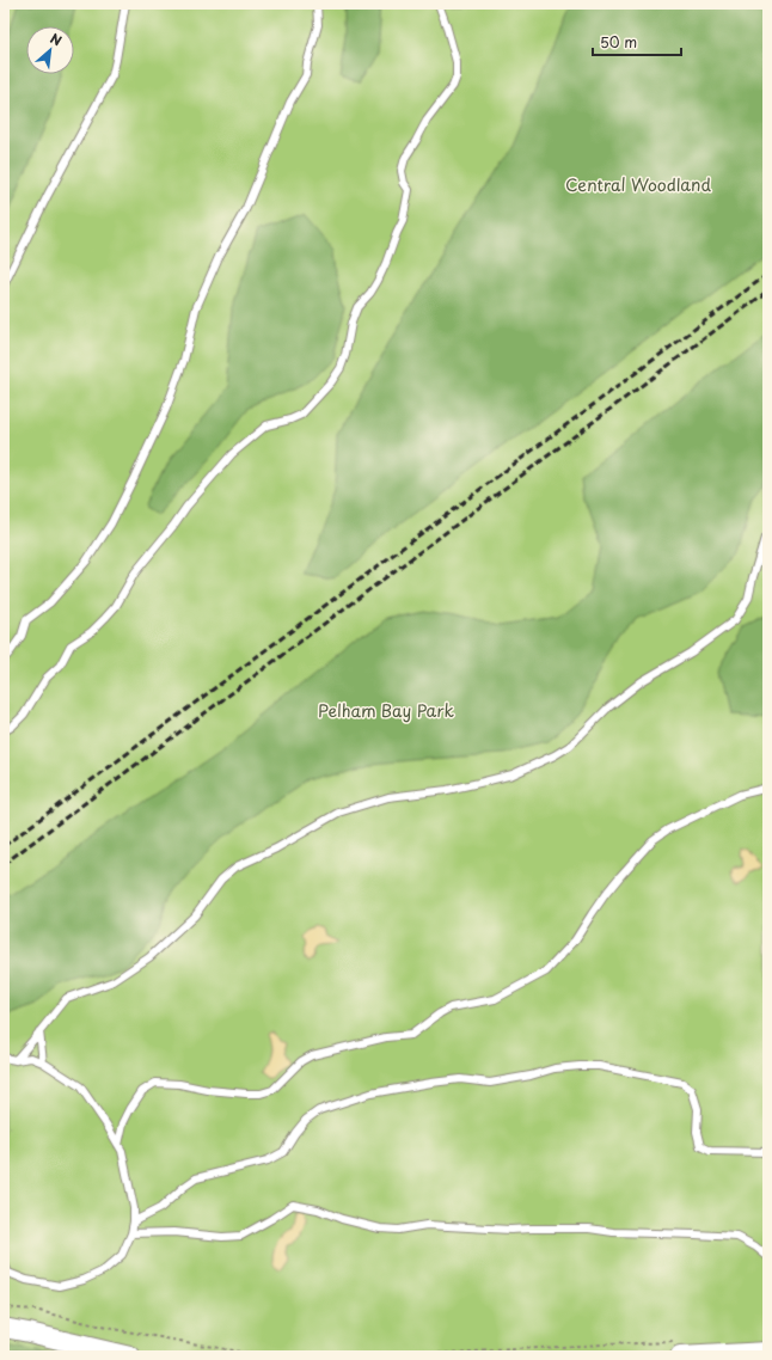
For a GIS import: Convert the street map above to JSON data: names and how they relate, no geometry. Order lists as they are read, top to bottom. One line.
{"parks":["Central Woodland","Pelham Bay Park"],"scale_bar":"50 m","north":"top right"}
